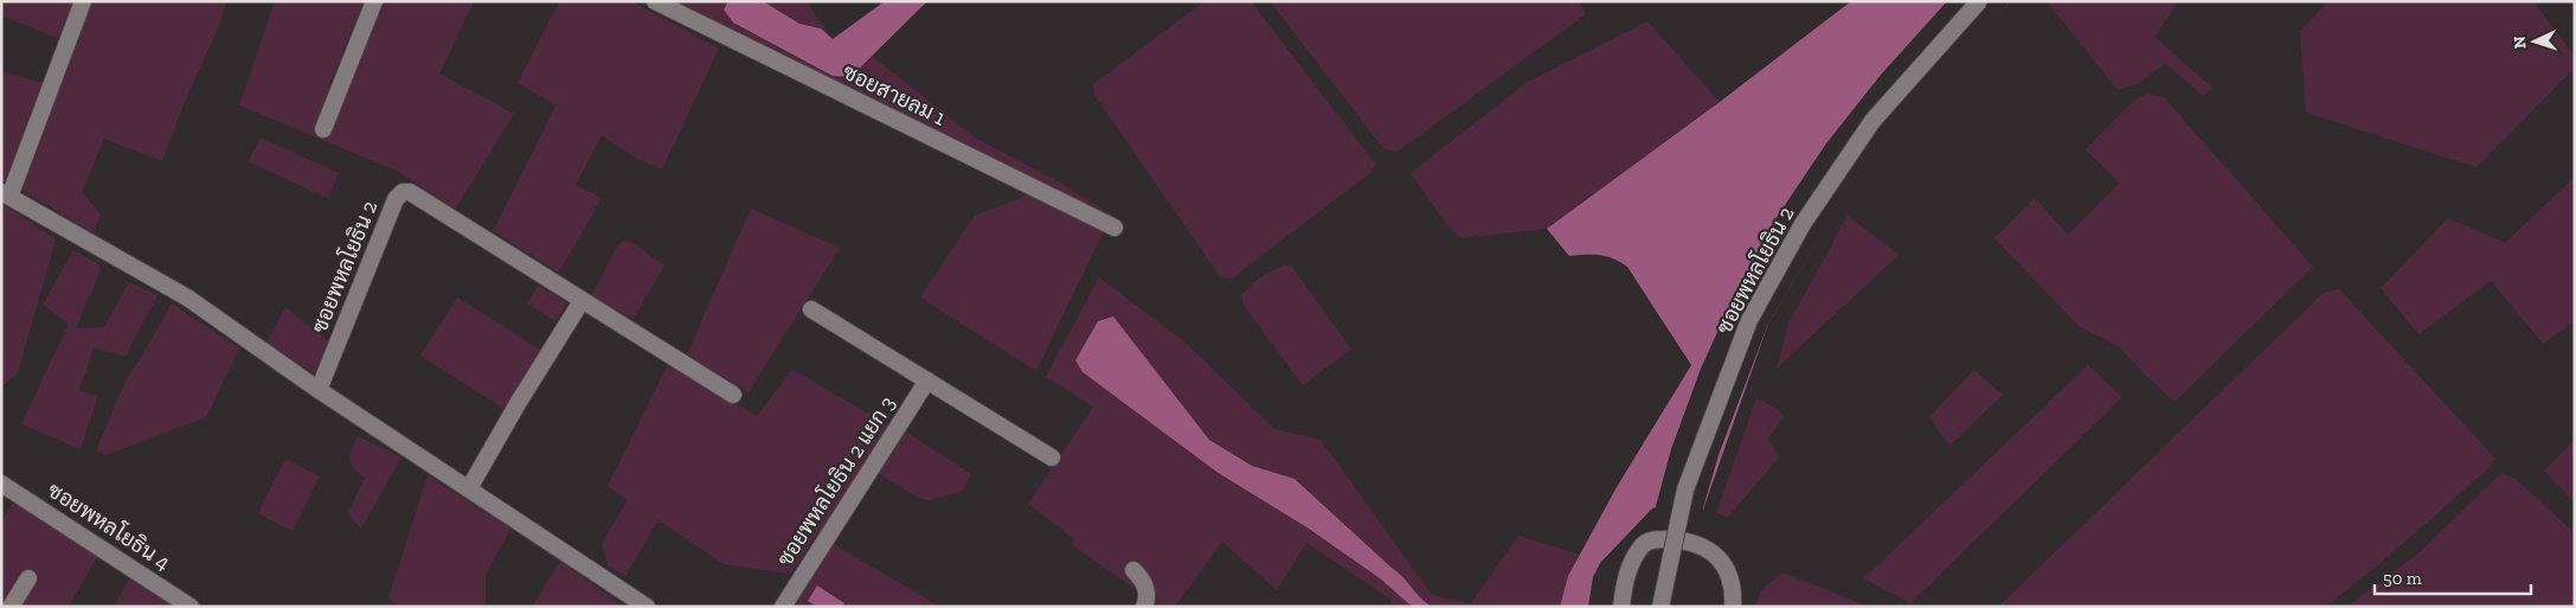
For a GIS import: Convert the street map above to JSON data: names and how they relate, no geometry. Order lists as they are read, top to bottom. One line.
{"streets":{"street":["ซอยสายลม 1","ซอยพหลโยธิน 2","ซอยพหลโยธิน 2 แยก 3","ซอยพหลโยธิน 4"]},"scale_bar":"50 m","north":"left"}
